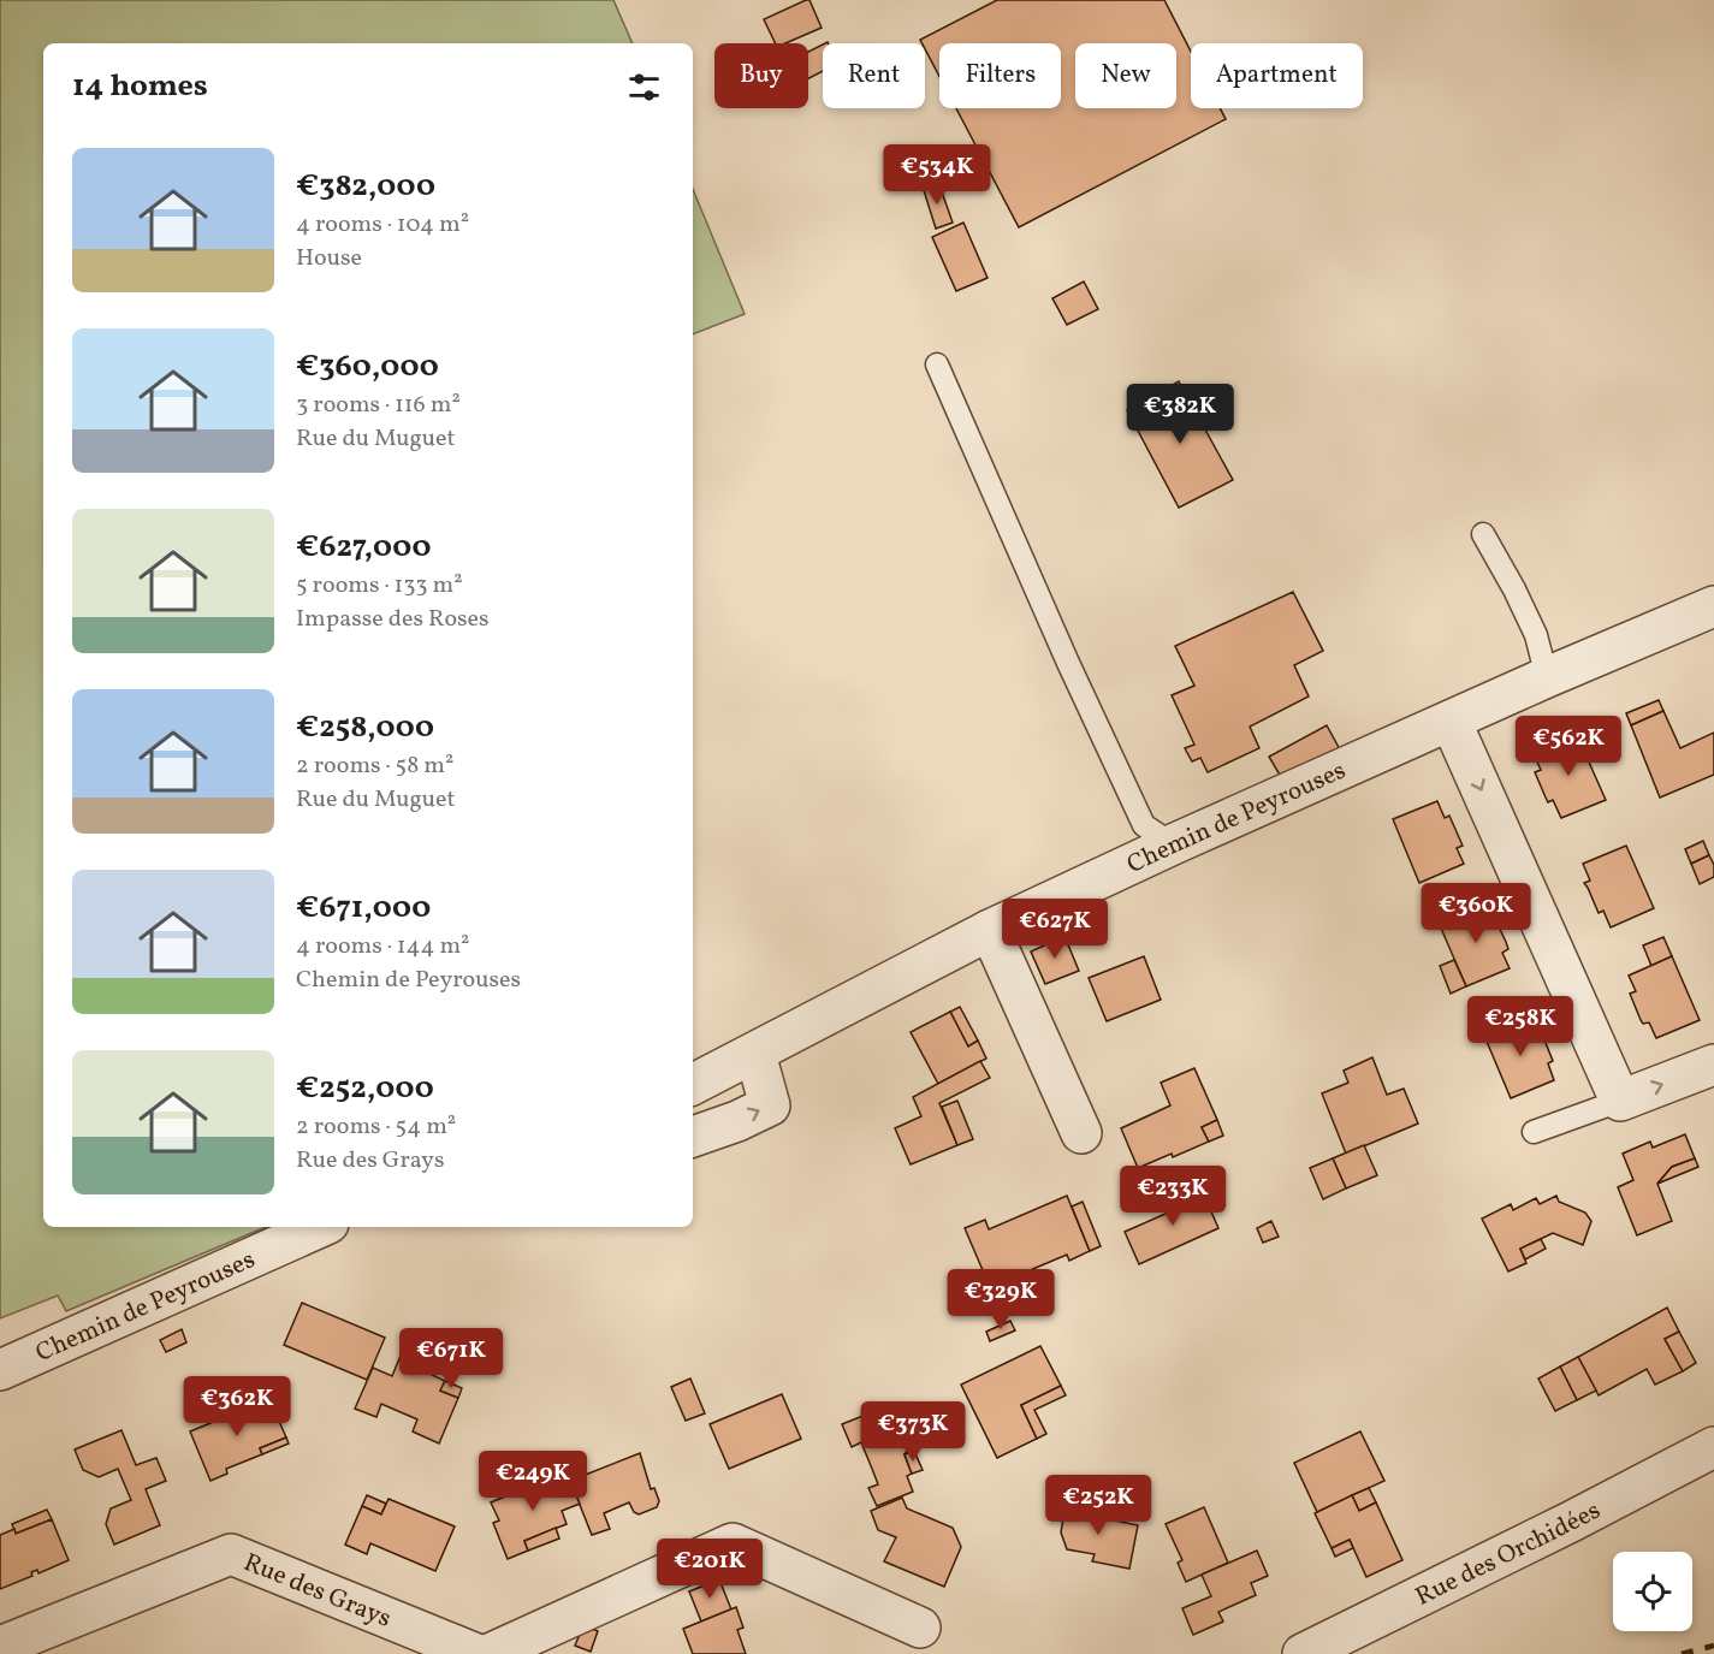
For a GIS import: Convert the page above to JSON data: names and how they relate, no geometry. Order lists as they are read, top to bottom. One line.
{"streets":{"street":["Chemin de Peyrouses","Rue des Orchidées","Rue des Grays"]},"page":{"chip":["Buy","Rent","Filters","New","Apartment"],"heading":"14 homes","list":[{"name":"€382,000","note":"4 rooms · 104 m² · House"},{"name":"€360,000","note":"3 rooms · 116 m² · Rue du Muguet"},{"name":"€627,000","note":"5 rooms · 133 m² · Impasse des Roses"},{"name":"€258,000","note":"2 rooms · 58 m² · Rue du Muguet"},{"name":"€671,000","note":"4 rooms · 144 m² · Chemin de Peyrouses"},{"name":"€252,000","note":"2 rooms · 54 m² · Rue des Grays"}],"price":["€534K","€382K","€562K","€360K","€627K","€258K","€233K","€329K","€671K","€362K","€373K","€249K","€252K","€201K"]}}
